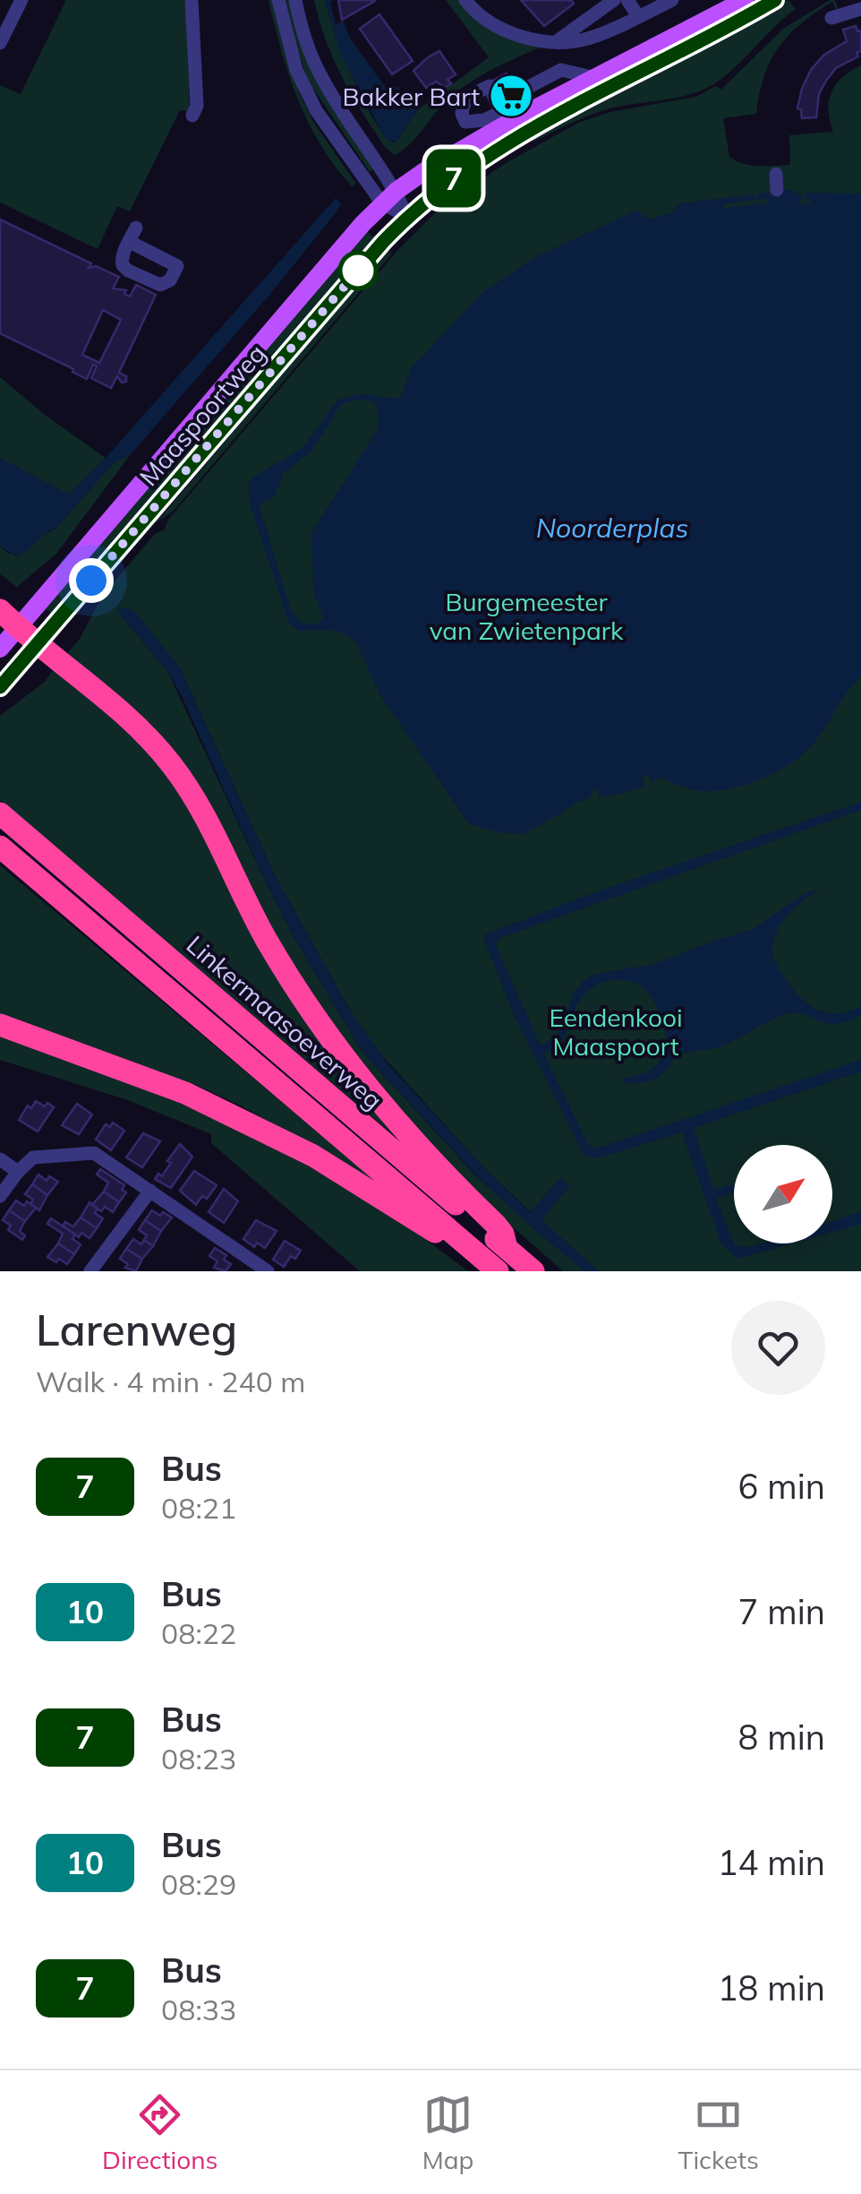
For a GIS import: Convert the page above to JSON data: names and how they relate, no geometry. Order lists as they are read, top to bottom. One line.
{"streets":{"highway":["Linkermaasoeverweg"],"main road":["Maaspoortweg"]},"water":["Noorderplas"],"parks":["Burgemeester van Zwietenpark","Eendenkooi Maaspoort"],"places":{"supermarket":["Bakker Bart"]},"lines":["bus line 7"],"north":"top right","page":{"on_map":"7","heading":["Larenweg","Walk · 4 min · 240 m"],"list":[{"mark":"7","name":"Bus","note":"08:21","value":"6 min"},{"mark":"10","name":"Bus","note":"08:22","value":"7 min"},{"mark":"7","name":"Bus","note":"08:23","value":"8 min"},{"mark":"10","name":"Bus","note":"08:29","value":"14 min"},{"mark":"7","name":"Bus","note":"08:33","value":"18 min"}],"tabs":["Directions","Map","Tickets"]}}
